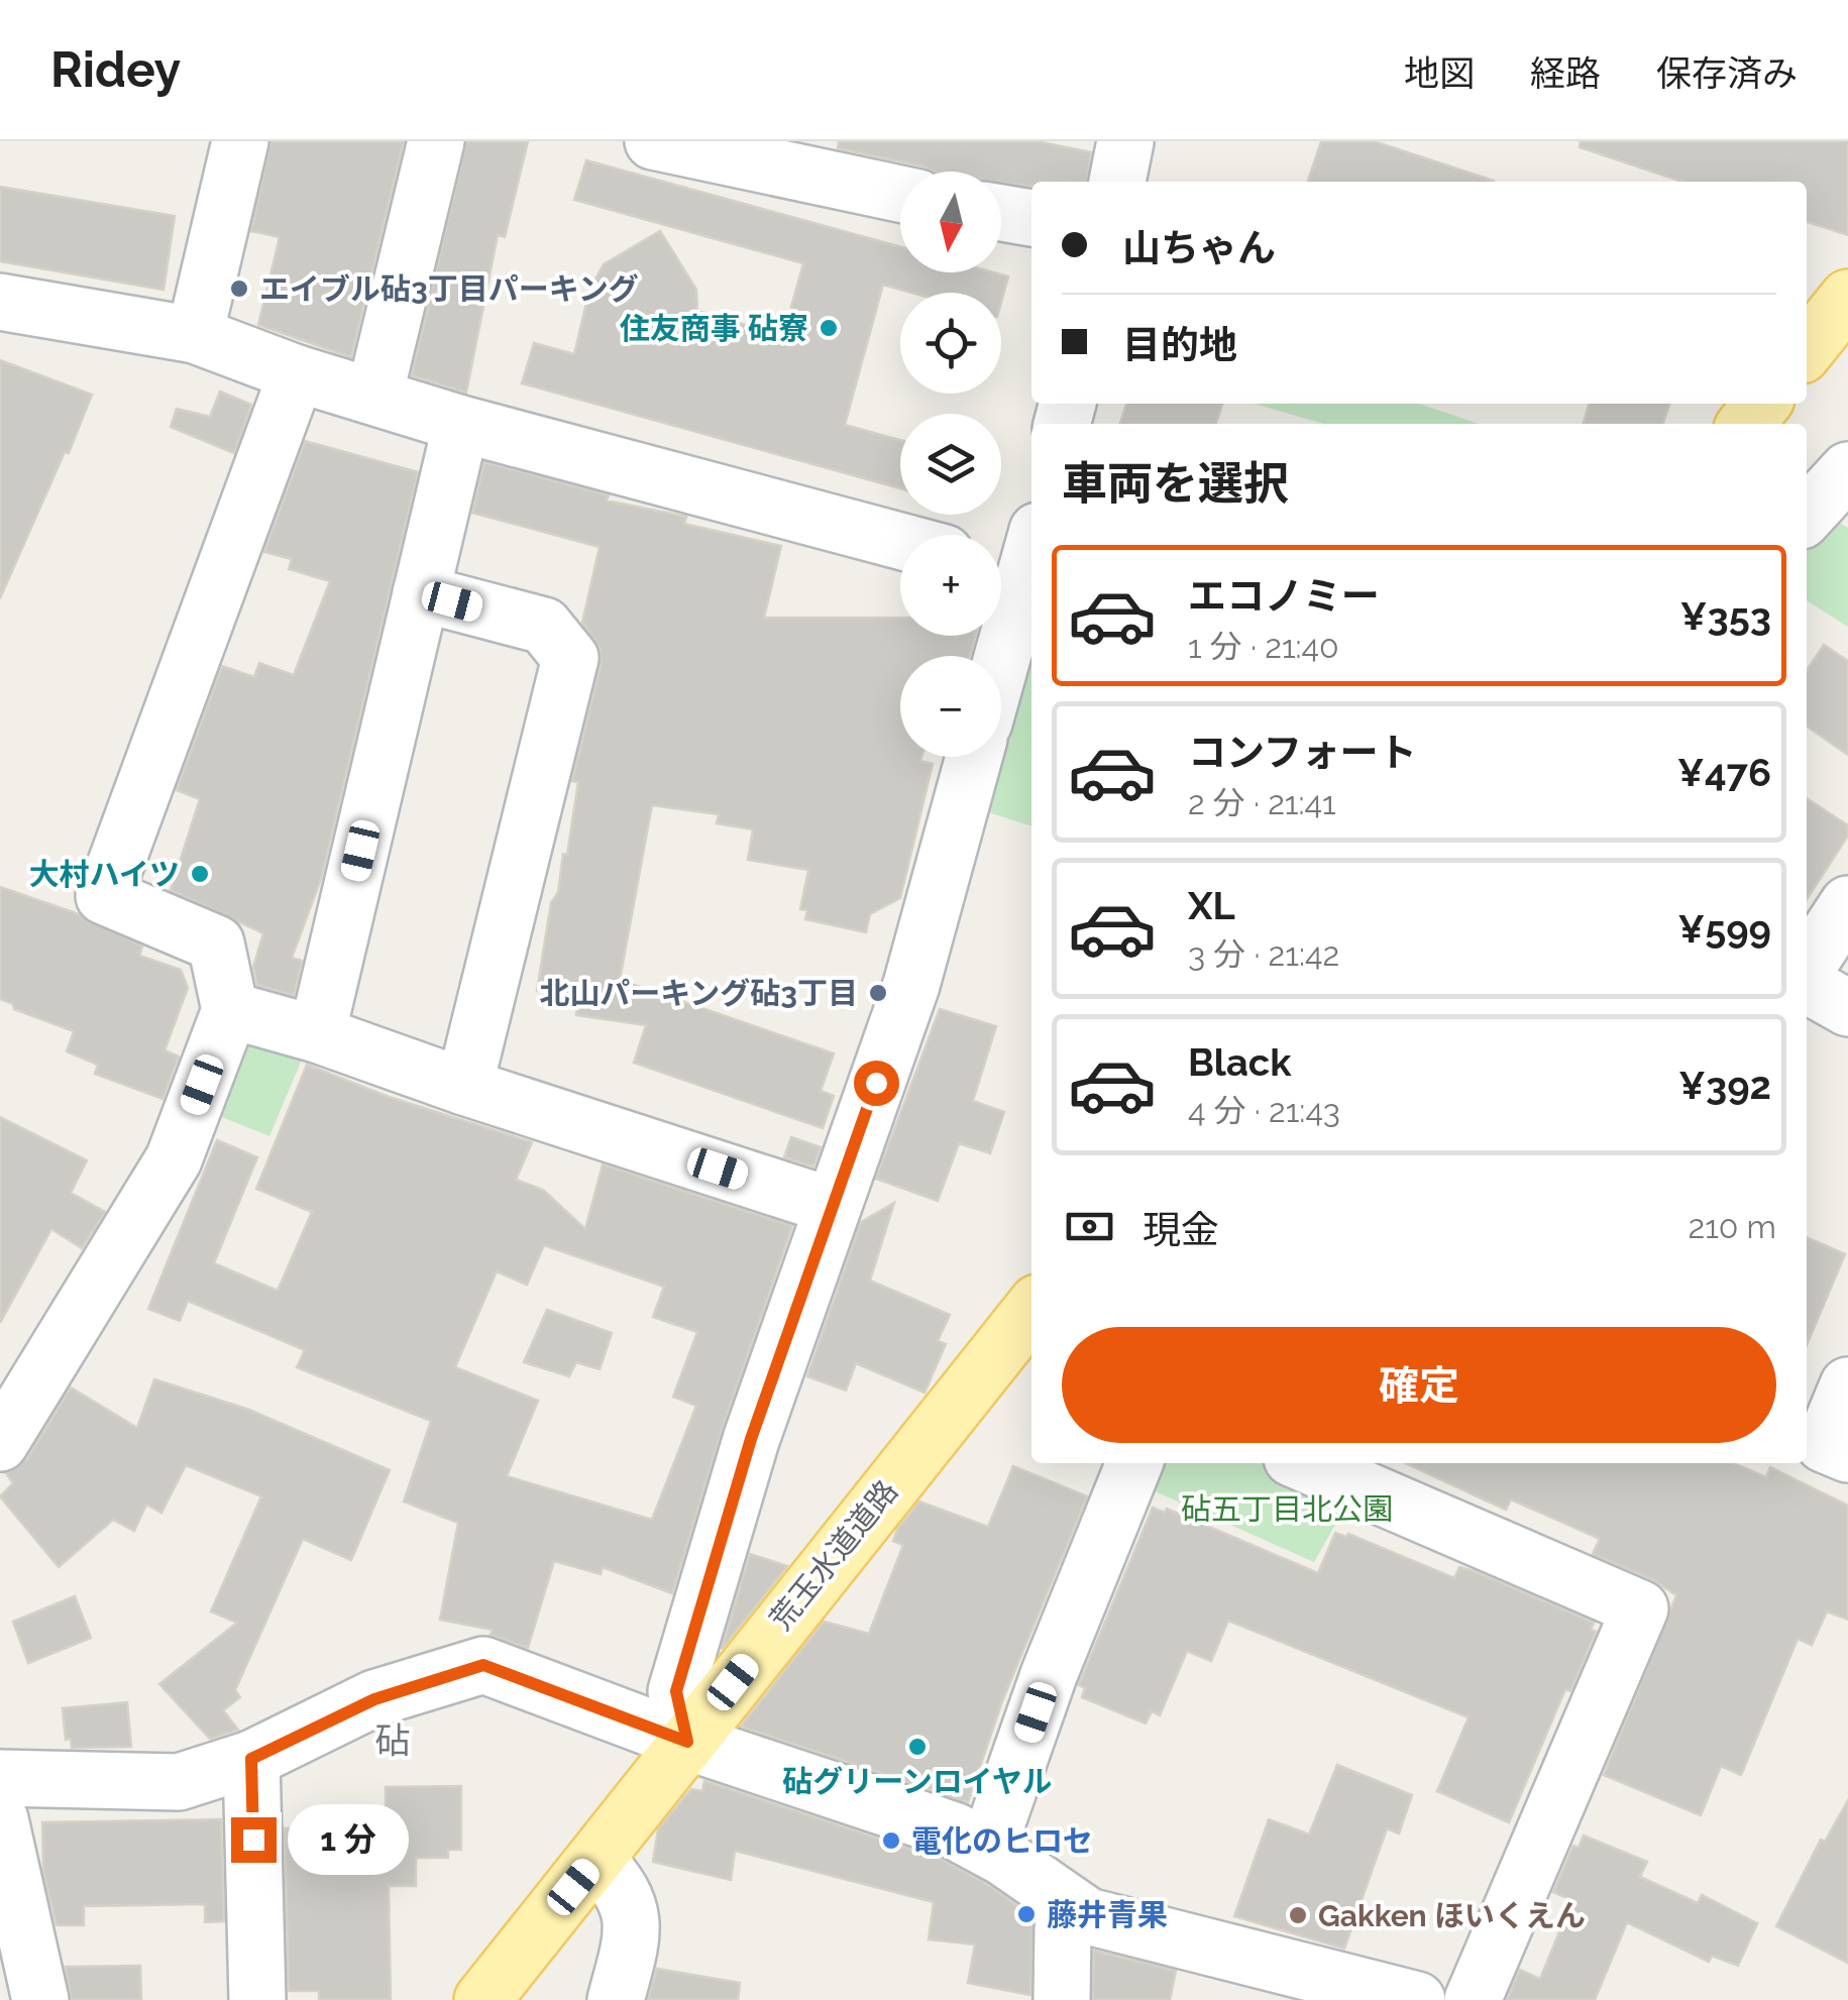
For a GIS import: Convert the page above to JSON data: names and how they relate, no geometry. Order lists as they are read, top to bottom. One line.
{"streets":{"main road":["荒玉水道道路"]},"districts":["砧"],"parks":["砧五丁目北公園"],"places":["エイブル砧3丁目パーキング","住友商事 砧寮","大村ハイツ","北山パーキング砧3丁目","砧グリーンロイヤル","電化のヒロセ","藤井青果","Gakken ほいくえん"],"north":"bottom","page":{"header":"Ridey","nav":["地図","経路","保存済み"],"map_buttons":["+","−"],"banner":["山ちゃん","目的地"],"heading":"車両を選択","list":[{"name":"エコノミー","note":"1 分 · 21:40","value":"¥353"},{"name":"コンフォート","note":"2 分 · 21:41","value":"¥476"},{"name":"XL","note":"3 分 · 21:42","value":"¥599"},{"name":"Black","note":"4 分 · 21:43","value":"¥392"}],"pay":["現金","210 m"],"buttons":"確定","bubble":"1 分"}}
